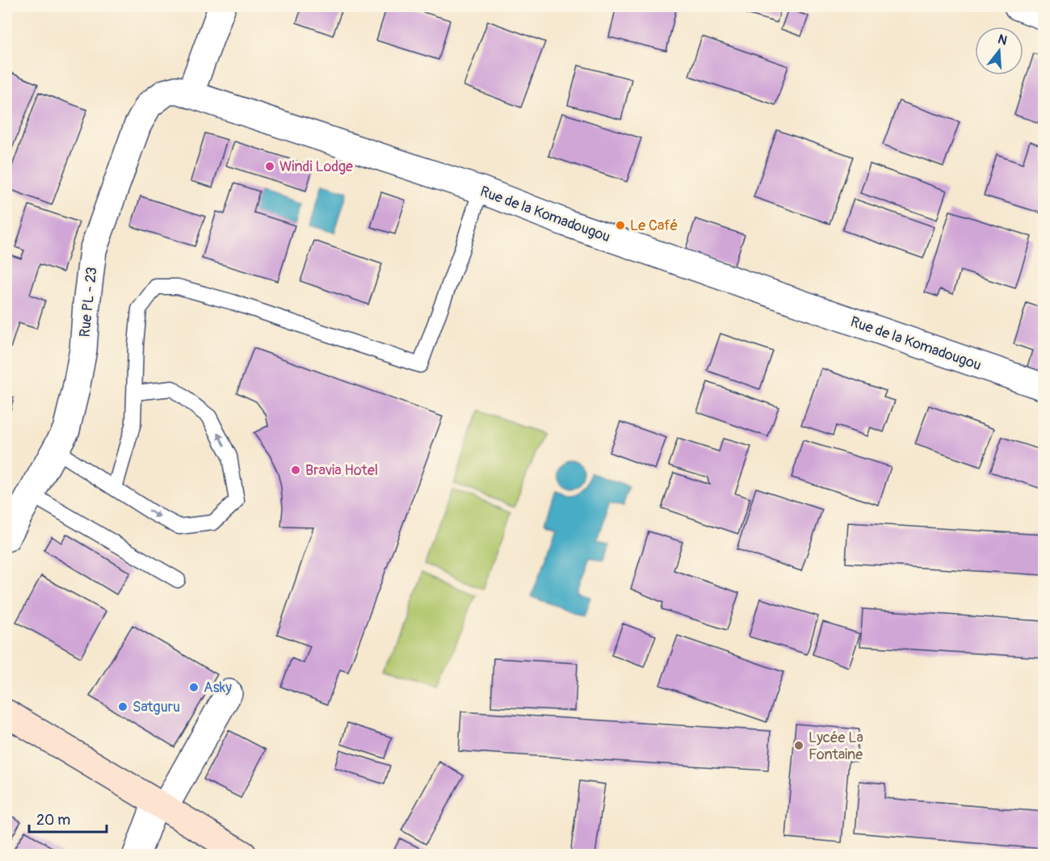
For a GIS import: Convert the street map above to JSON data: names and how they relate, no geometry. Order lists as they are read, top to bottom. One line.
{"streets":{"street":["Rue de la Komadougou","Rue PL - 23"]},"crossings":[["Rue de la Komadougou","Rue PL - 23"]],"places":["Windi Lodge","Le Café","Bravia Hotel","Asky","Satguru","Lycée La Fontaine"],"scale_bar":"20 m","north":"top"}
